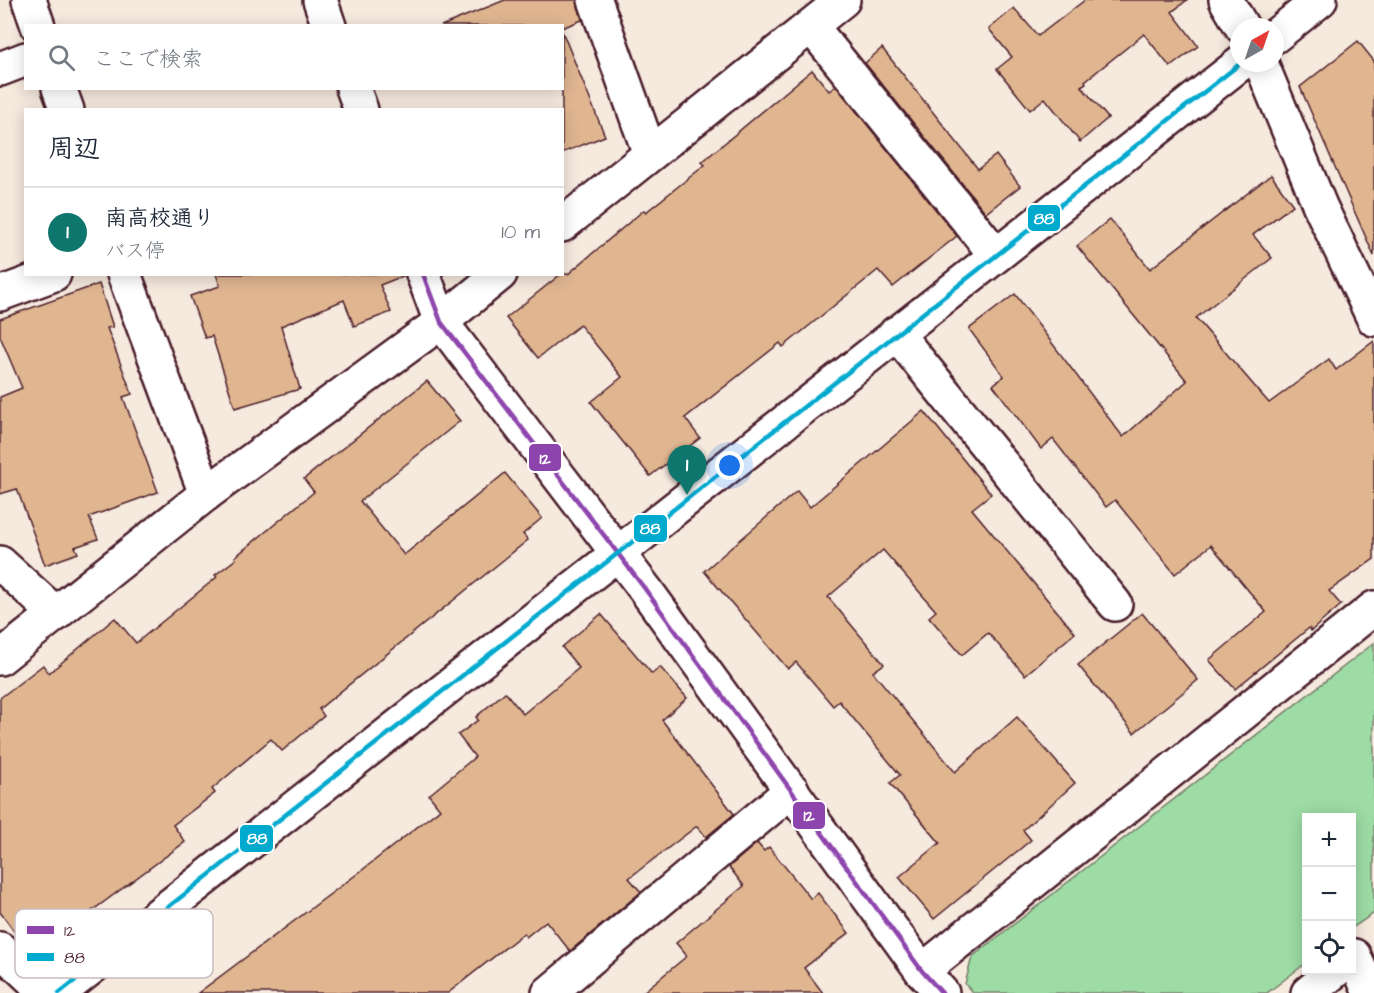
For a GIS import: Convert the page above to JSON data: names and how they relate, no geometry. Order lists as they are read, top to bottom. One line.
{"lines":["transit line 88","transit line 12"],"legend":["12","88"],"north":"top right","page":{"search":"ここで検索","heading":"周辺","list":[{"mark":"1","name":"南高校通り","note":"バス停","value":"10 m"}],"pins":"1","map_buttons":["+","−"]}}
